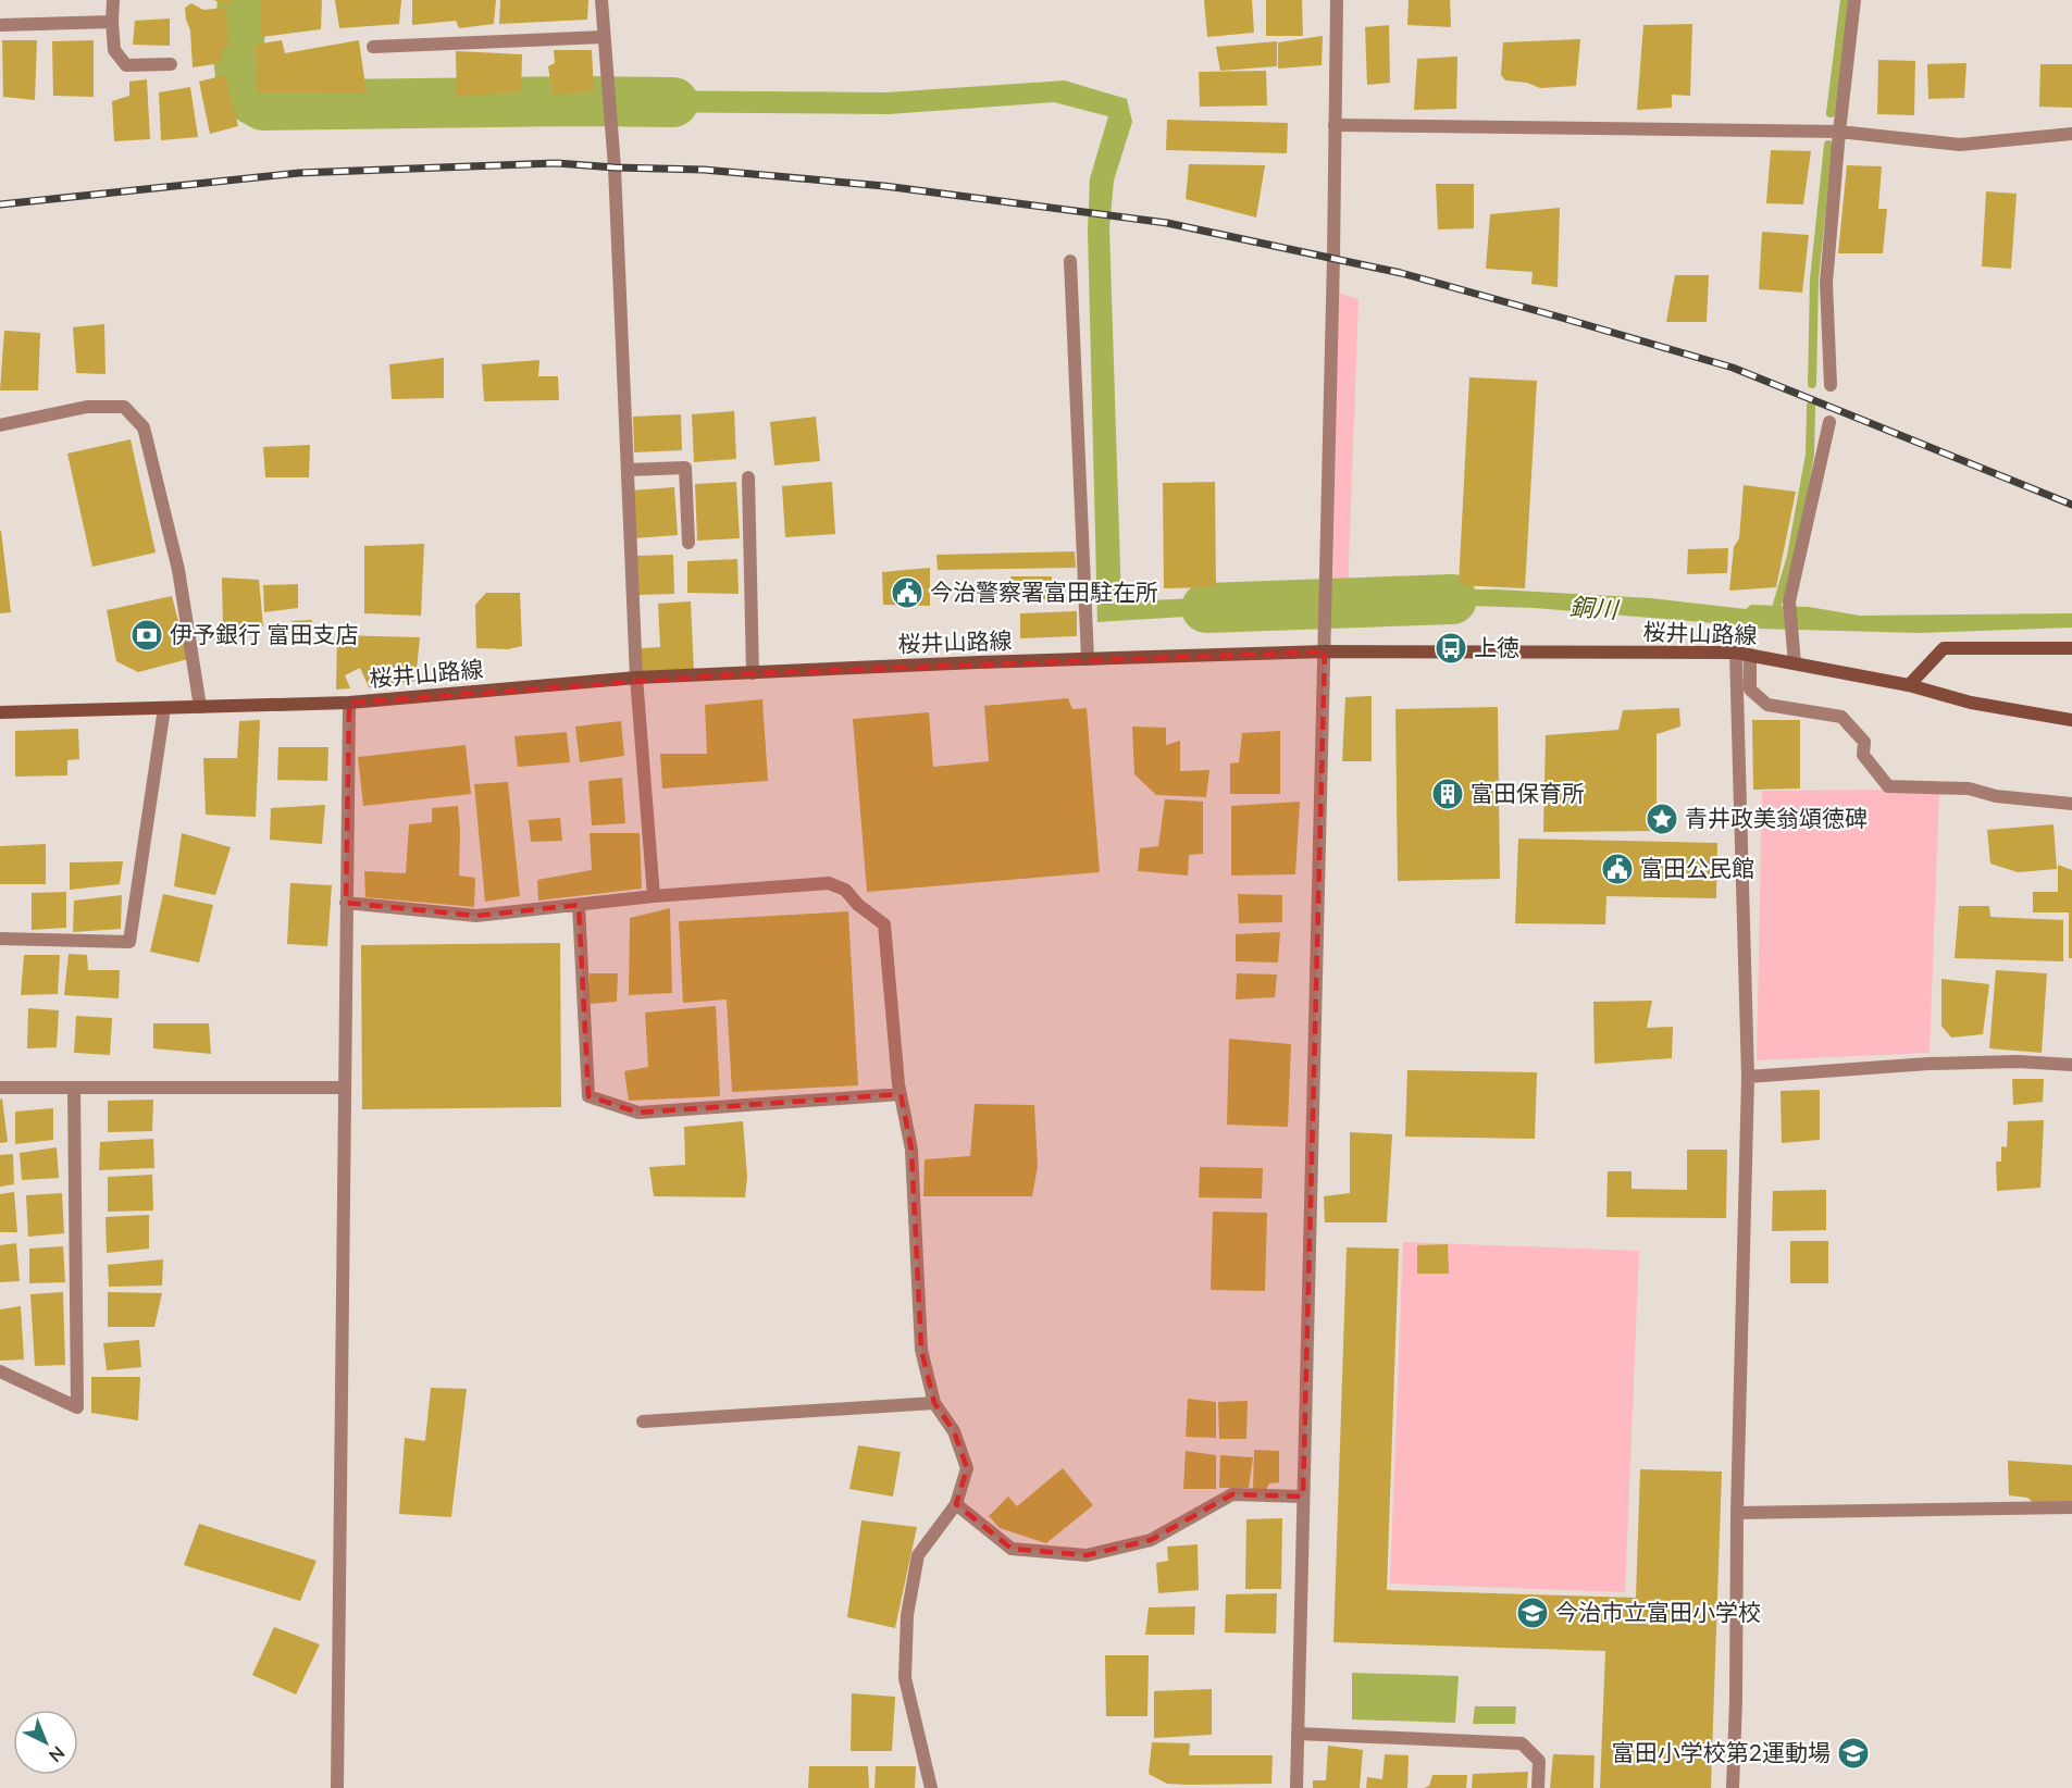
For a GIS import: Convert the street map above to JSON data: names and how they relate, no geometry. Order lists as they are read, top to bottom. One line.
{"streets":{"main road":["桜井山路線"]},"water":["銅川"],"places":{"public building":["今治警察署富田駐在所","富田公民館"],"bank":["伊予銀行 富田支店"],"bus stop":["上徳"],"building":["富田保育所"],"place":["青井政美翁頌徳碑"],"school or university":["今治市立富田小学校","富田小学校第2運動場"]},"north":"bottom right"}
